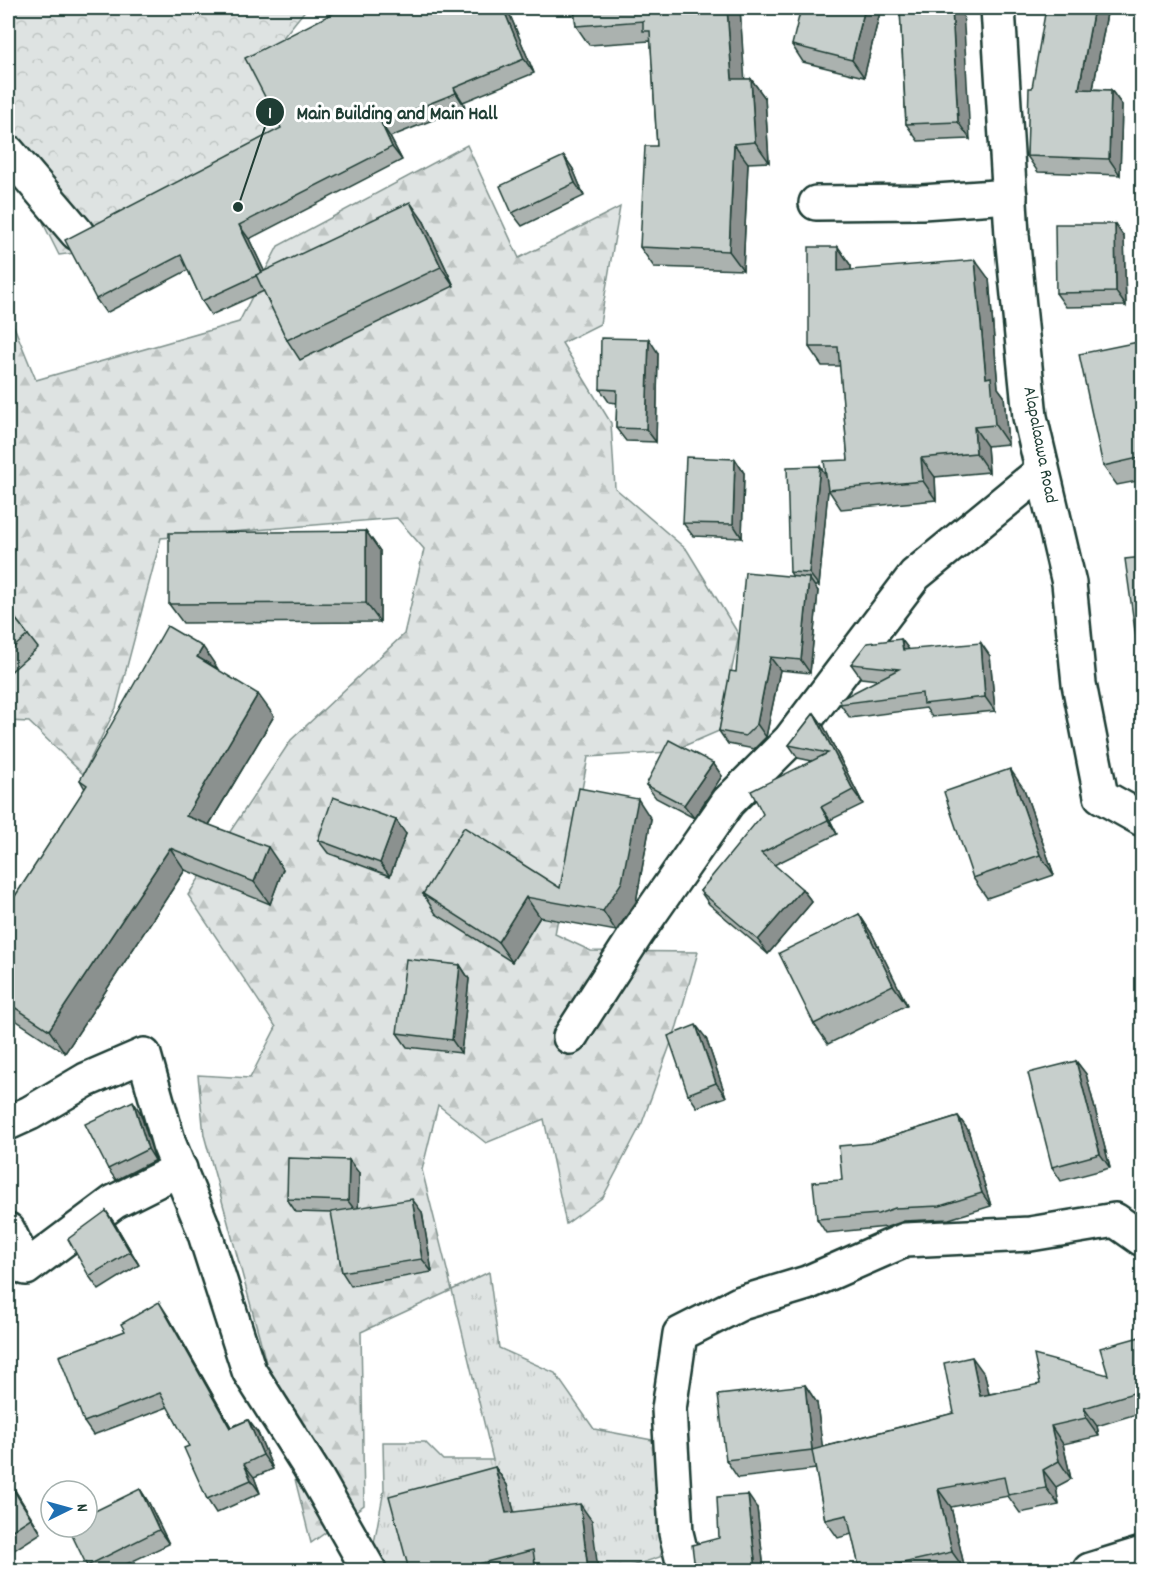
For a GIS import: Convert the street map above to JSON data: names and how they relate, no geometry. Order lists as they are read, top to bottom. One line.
{"streets":{"street":["Alapalaawa Road"]},"places":["Main Building and Main Hall"],"north":"right"}
